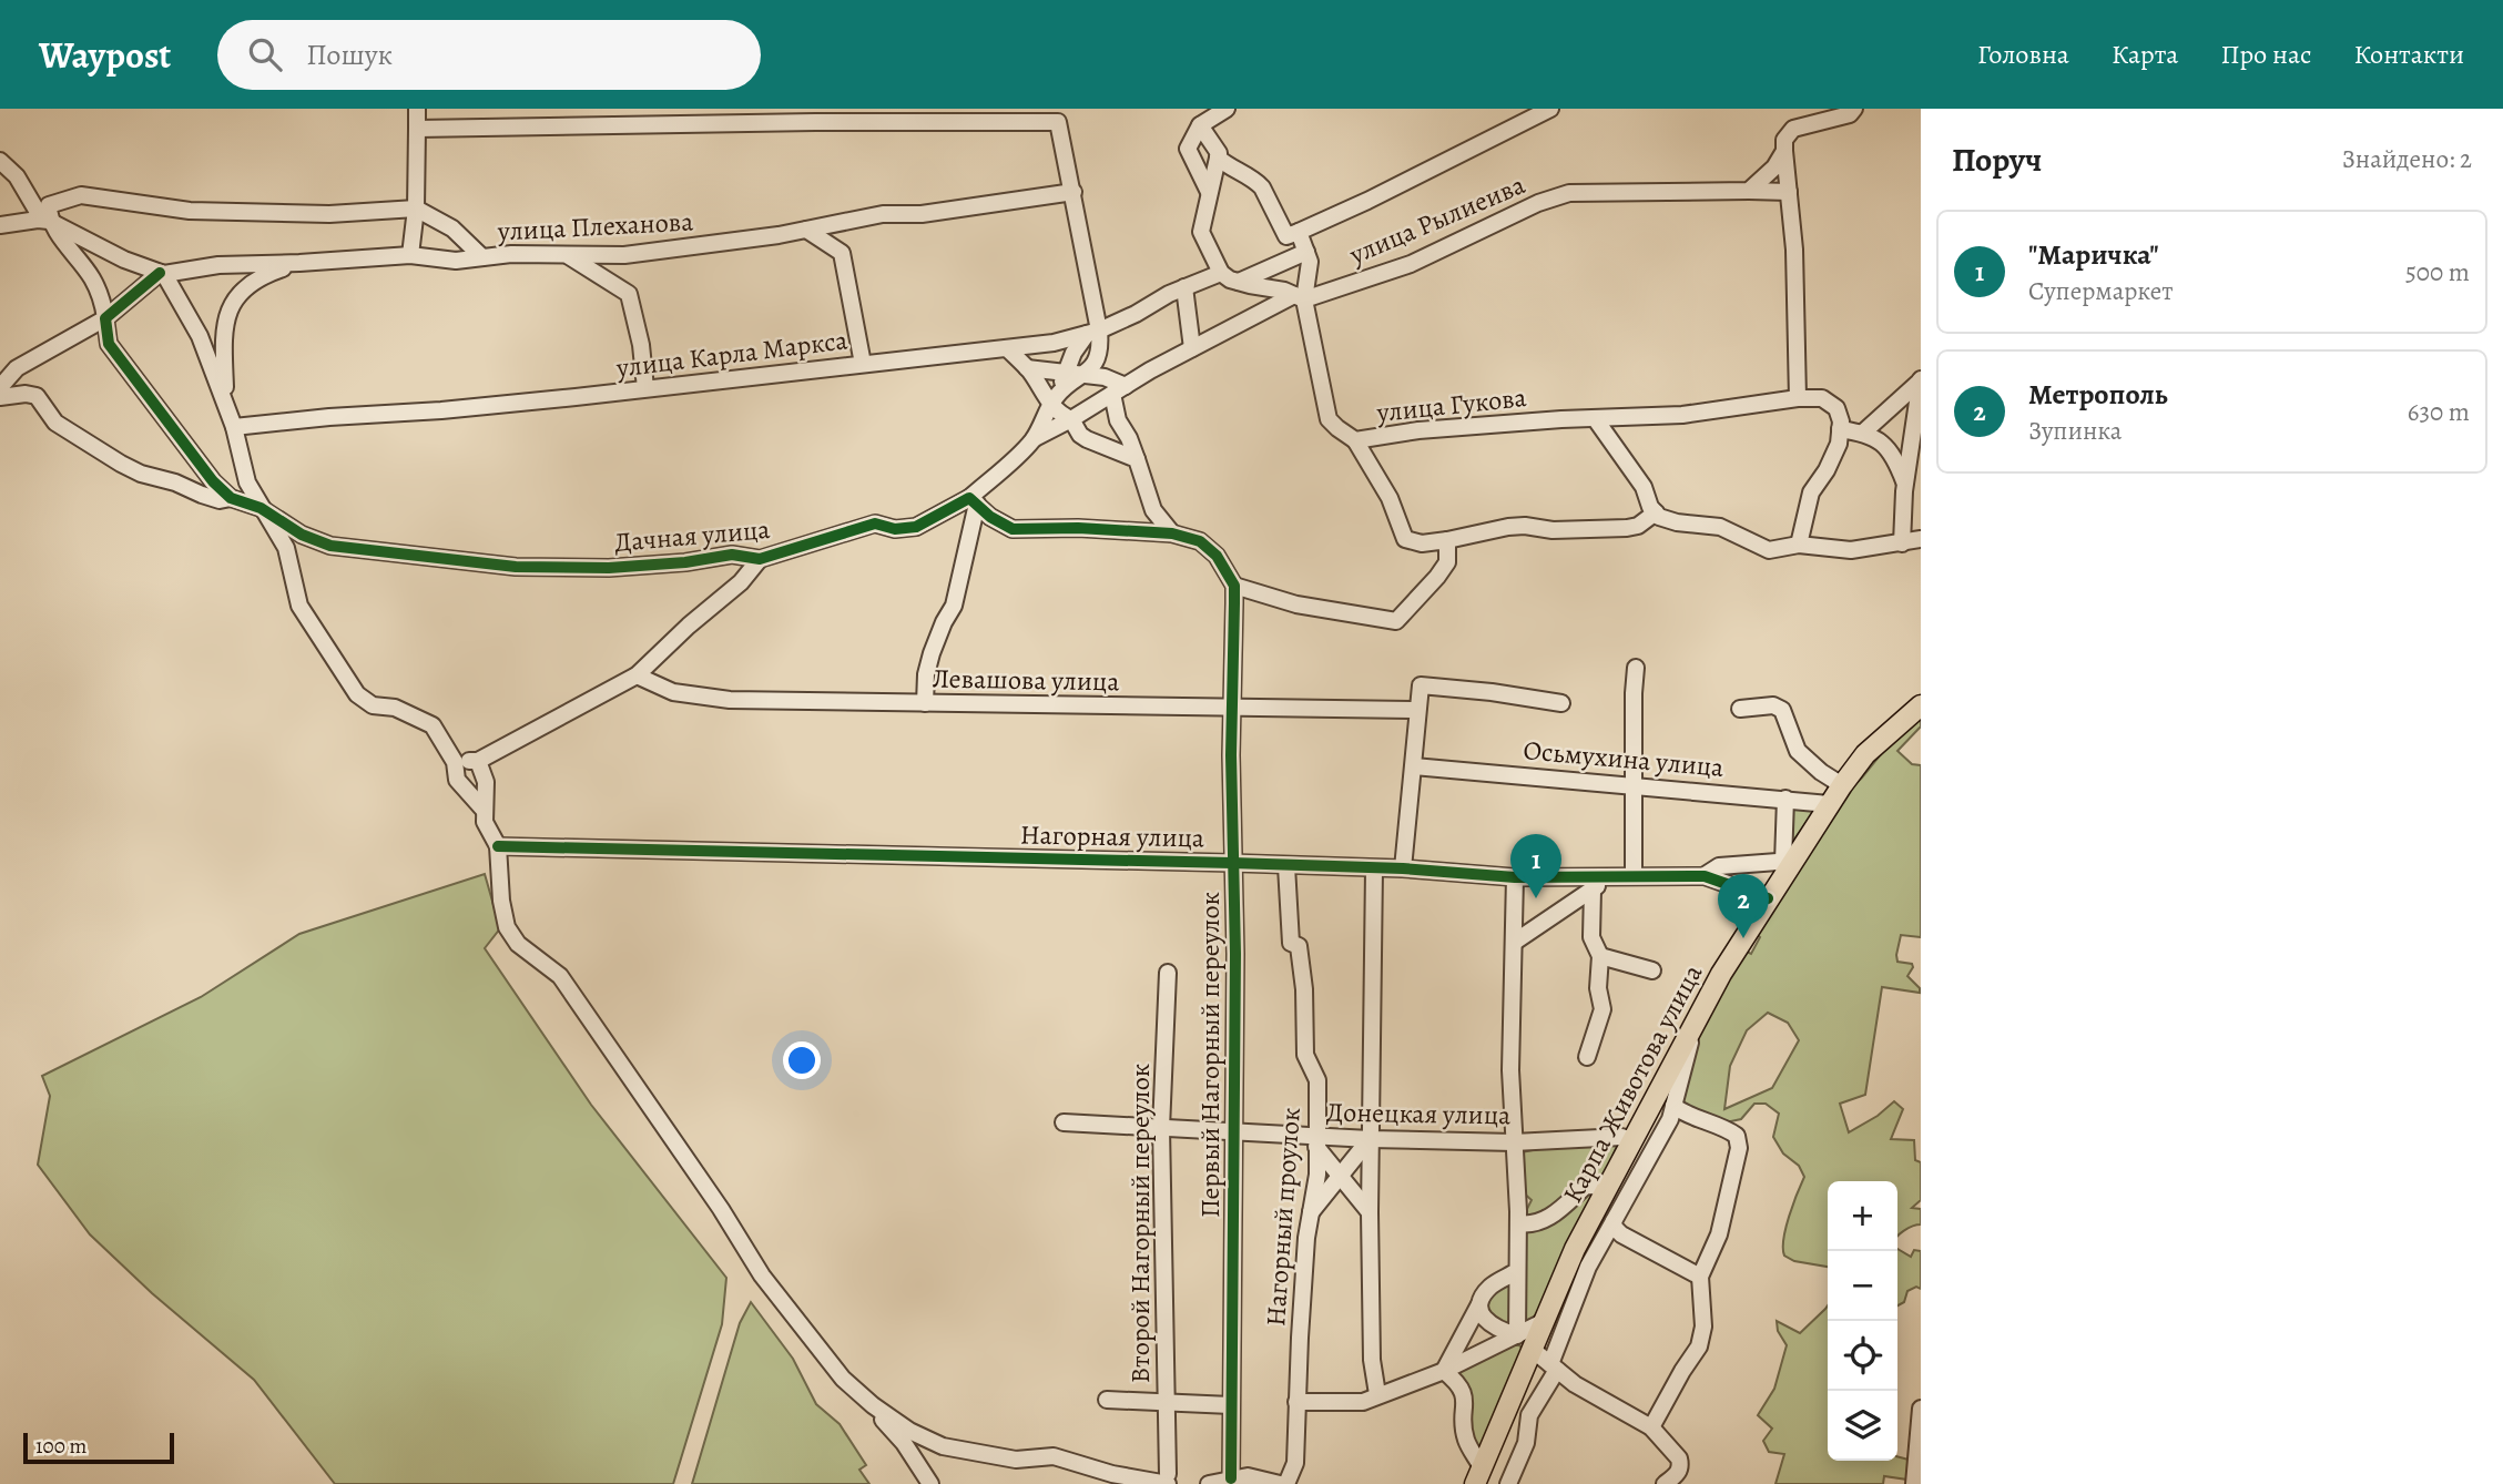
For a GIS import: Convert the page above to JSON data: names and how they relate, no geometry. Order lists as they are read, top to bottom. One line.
{"streets":{"main road":["Карпа Животова улица"],"street":["улица Рылиеива","улица Плеханова","улица Карла Маркса","улица Гукова","Дачная улица","Левашова улица","Осьмухина улица","Нагорная улица","Первый Нагорный переулок","Донецкая улица","Нагорный проулок","Второй Нагорный переулок"]},"crossings":[["улица Рылиеива","улица Гукова"],["улица Карла Маркса","Дачная улица"],["Левашова улица","Первый Нагорный переулок"],["Осьмухина улица","Карпа Животова улица"],["Нагорная улица","Первый Нагорный переулок"],["Нагорная улица","Карпа Животова улица"],["Нагорная улица","Нагорный проулок"],["Первый Нагорный переулок","Донецкая улица"],["Карпа Животова улица","Донецкая улица"],["Донецкая улица","Нагорный проулок"],["Донецкая улица","Второй Нагорный переулок"]],"scale_bar":"100 m","page":{"header":"Waypost","search":"Пошук","nav":["Головна","Карта","Про нас","Контакти"],"heading":["Поруч","Знайдено: 2"],"list":[{"mark":"1","name":"\"Маричка\"","note":"Супермаркет","value":"500 m"},{"mark":"2","name":"Метрополь","note":"Зупинка","value":"630 m"}],"pins":["1","2"],"map_buttons":["+","−"],"scale":"100 m"}}
